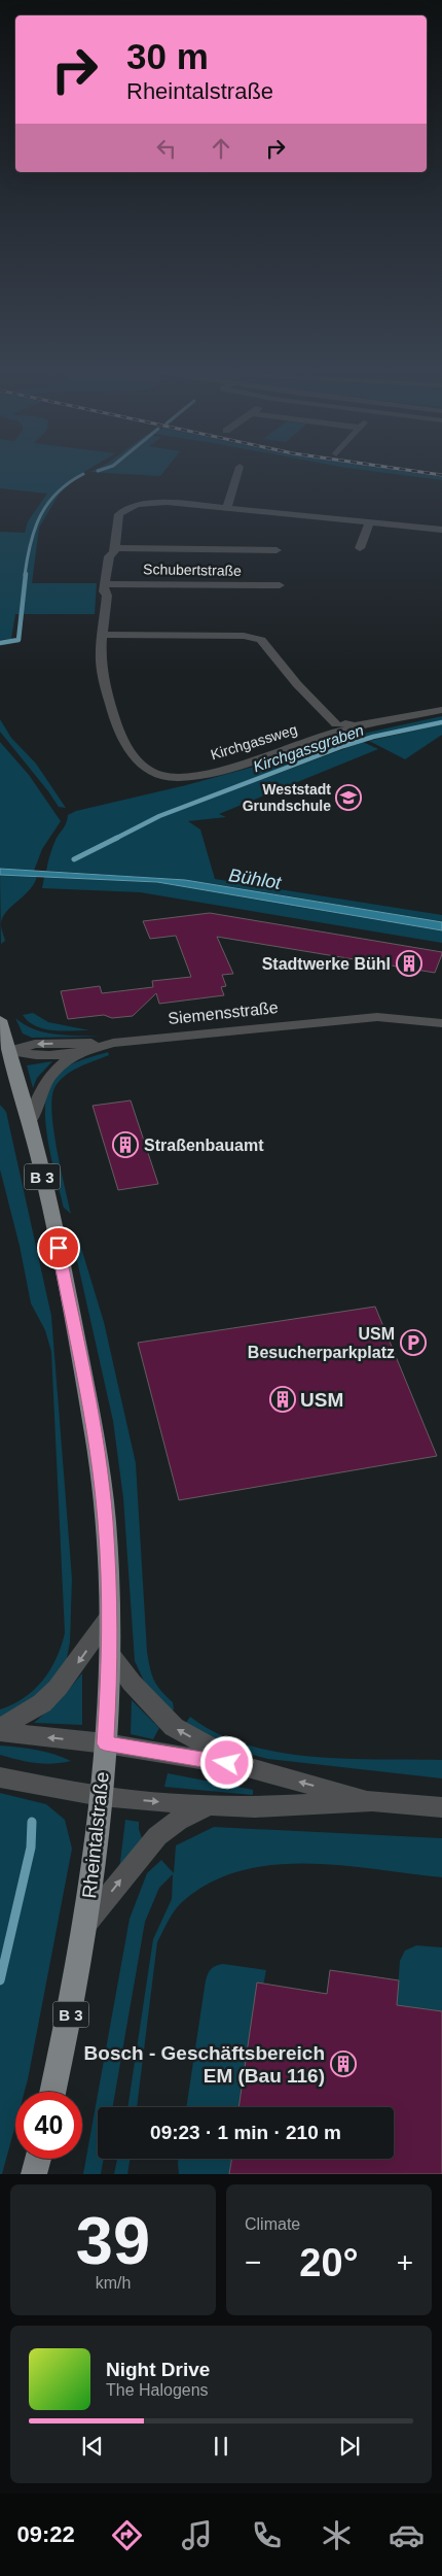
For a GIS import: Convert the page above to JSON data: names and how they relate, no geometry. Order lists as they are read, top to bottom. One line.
{"streets":{"main road":["B 3","Rheintalstraße"],"street":["Schubertstraße","Kirchgassweg","Siemensstraße"]},"crossings":[["Siemensstraße","Rheintalstraße"]],"water":["Kirchgassgraben","Bühlot"],"places":{"school or university":["Weststadt Grundschule"],"building":["Stadtwerke Bühl","Straßenbauamt","USM","Bosch - Geschäftsbereich EM (Bau 116)"],"parking":["USM Besucherparkplatz"]},"page":{"turn":["30 m","Rheintalstraße"],"limit":"40","trip":"09:23 · 1 min · 210 m","tile":[["39","km/h"],"Climate"],"heat":["−","20°","+"],"song":["Night Drive","The Halogens"],"tabs":"09:22"}}
